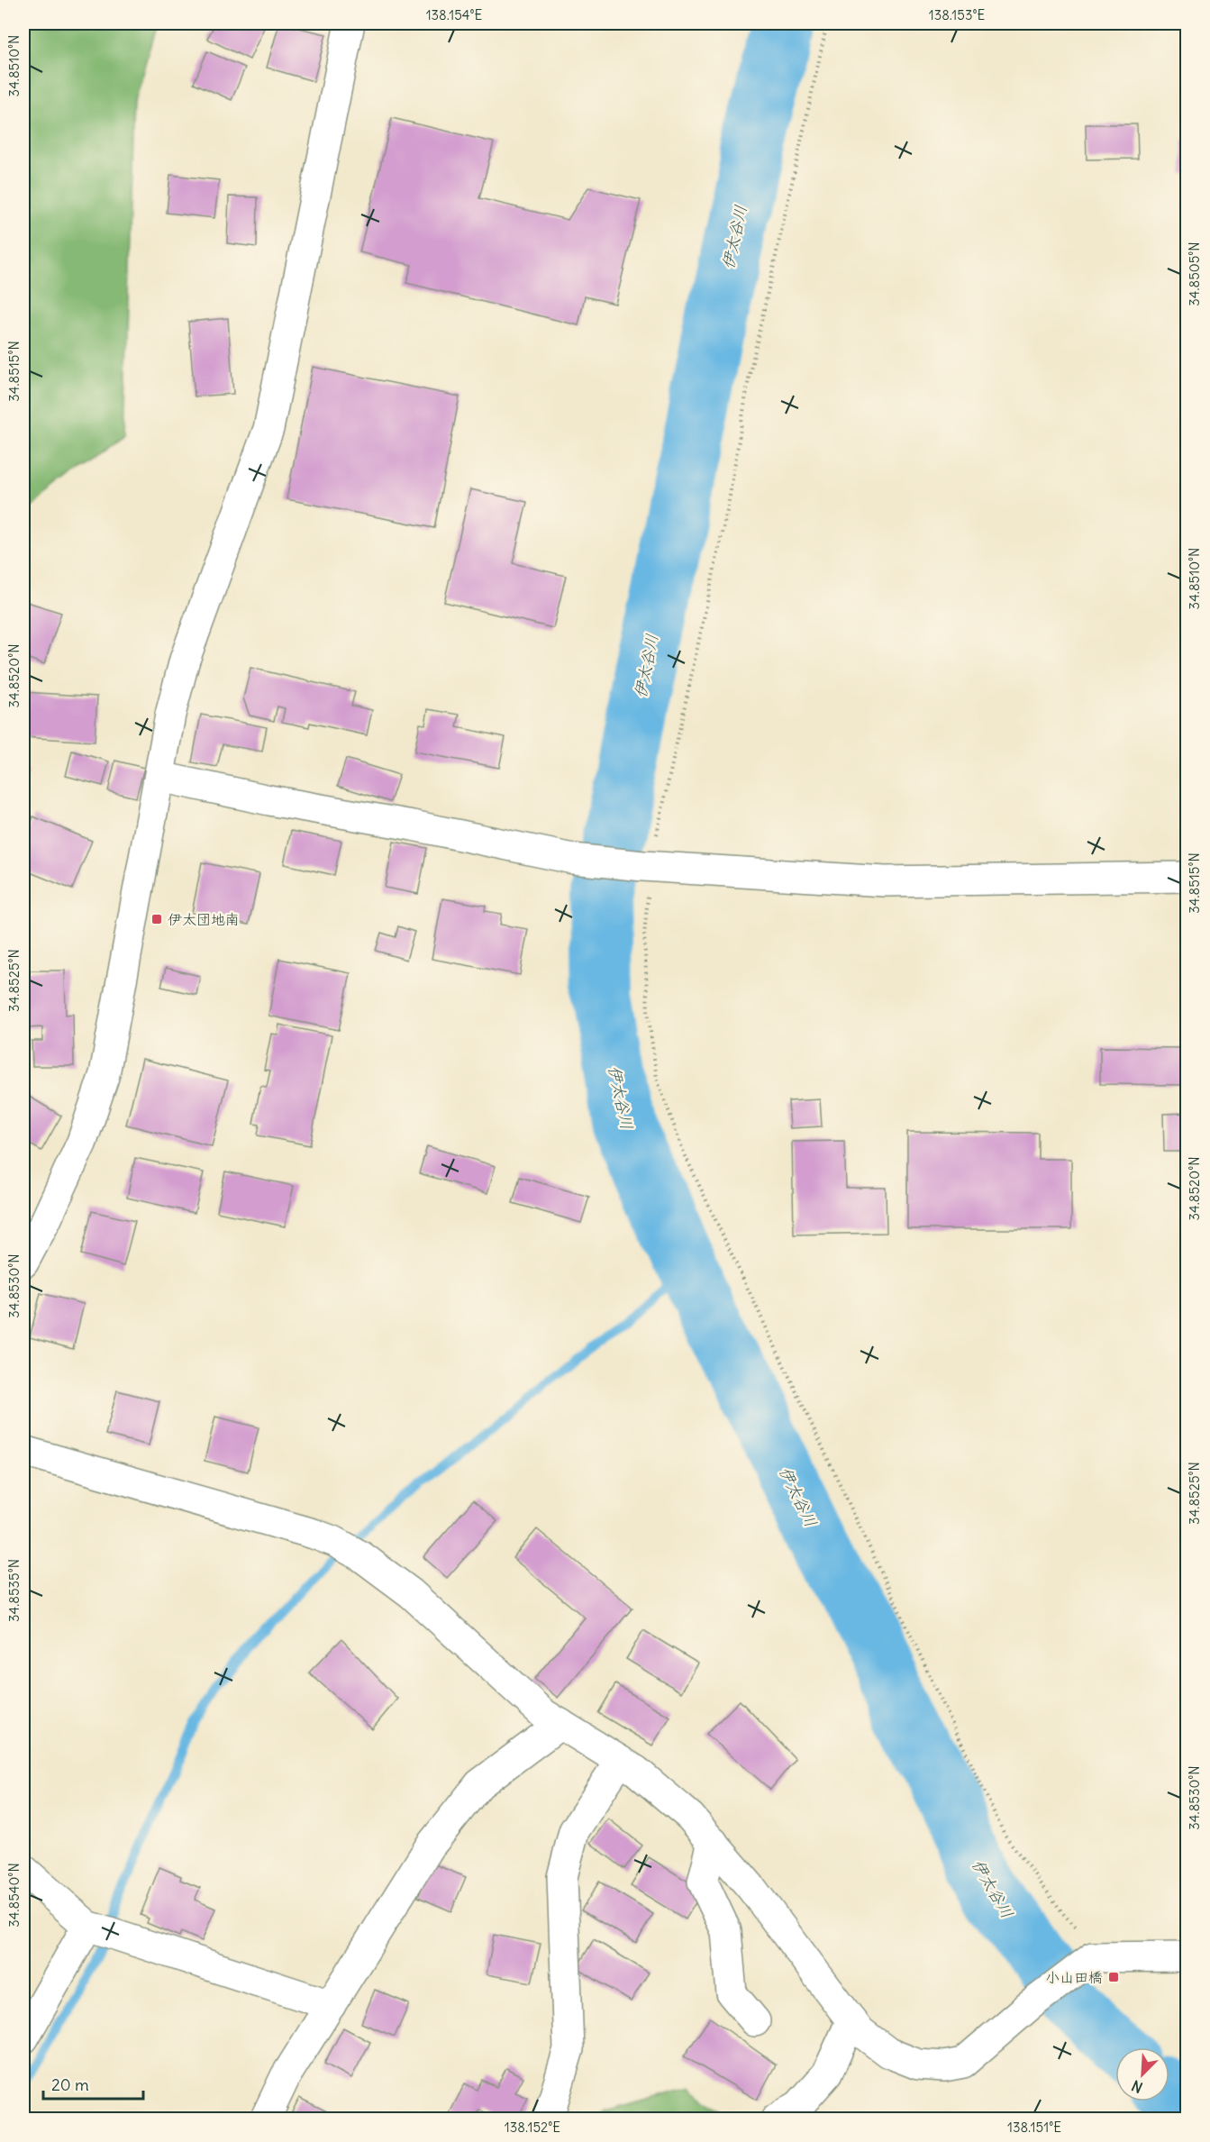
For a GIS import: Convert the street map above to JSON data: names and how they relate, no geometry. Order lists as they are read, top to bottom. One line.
{"water":["伊太谷川"],"places":{"transit":["伊太団地南","小山田橋"]},"scale_bar":"20 m","north":"bottom left","coordinates":["138.154°E","138.153°E","34.8510°N","34.8505°N","34.8515°N","34.8520°N","34.8525°N","34.8530°N","34.8535°N","34.8540°N","138.152°E","138.151°E"]}
